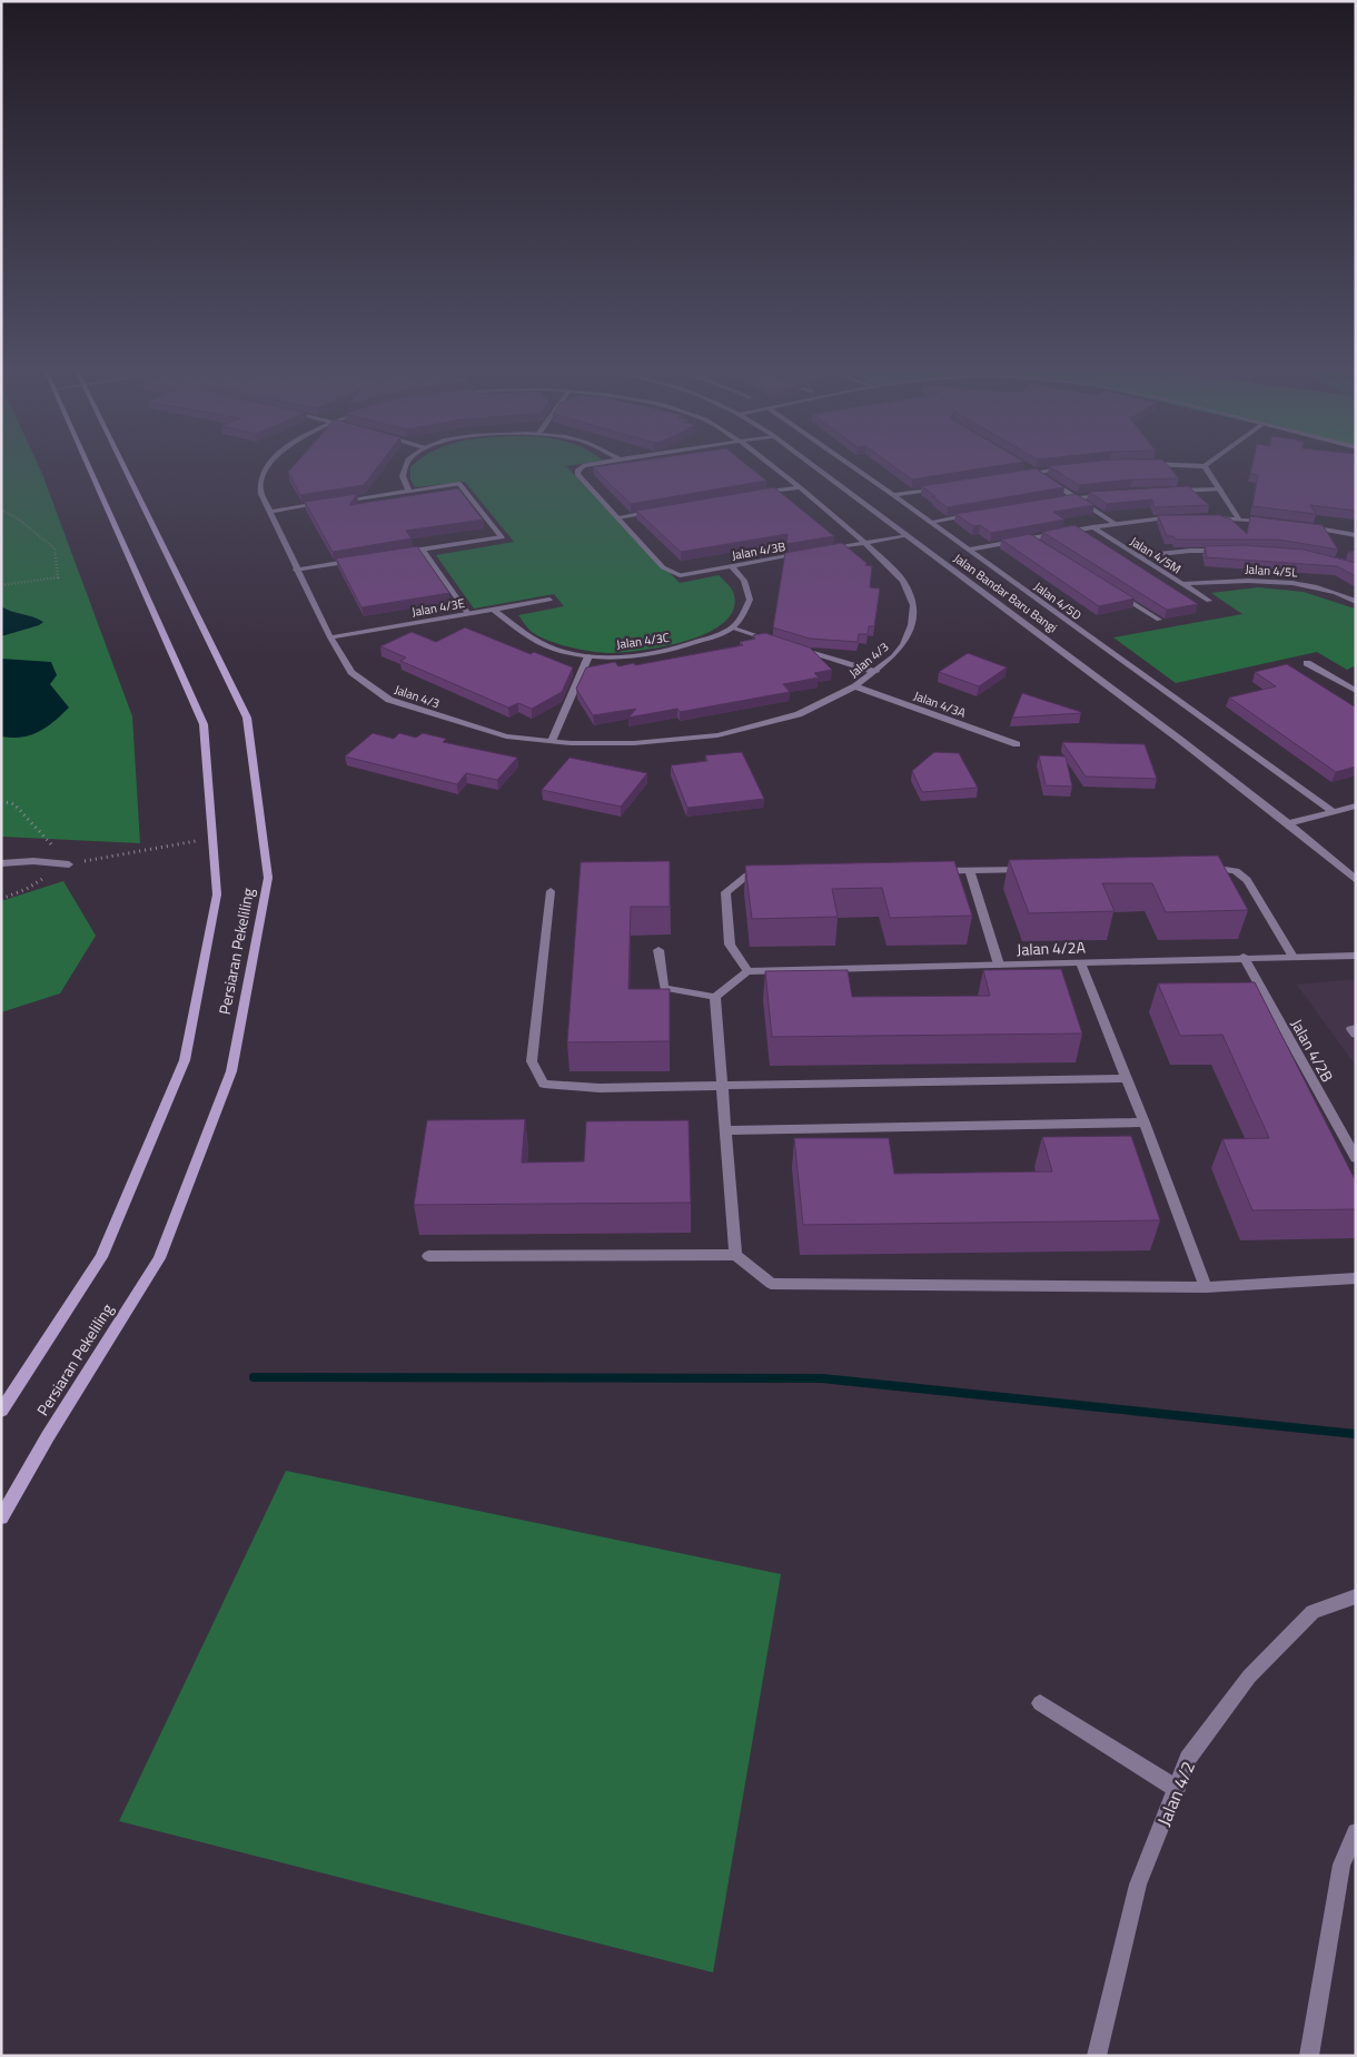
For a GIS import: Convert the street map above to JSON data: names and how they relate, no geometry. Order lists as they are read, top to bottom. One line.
{"streets":{"main road":["Persiaran Pekeliling"],"street":["Jalan 4/3B","Jalan 4/5M","Jalan 4/5L","Jalan Bandar Baru Bangi","Jalan 4/5D","Jalan 4/3E","Jalan 4/3C","Jalan 4/3","Jalan 4/3A","Jalan 4/2A","Jalan 4/2B","Jalan 4/2"]},"crossings":[["Jalan 4/5M","Jalan 4/5L"],["Jalan 4/3E","Jalan 4/3C"],["Jalan 4/3E","Jalan 4/3"],["Jalan 4/3","Jalan 4/3A"],["Jalan 4/2A","Jalan 4/2B"]]}
